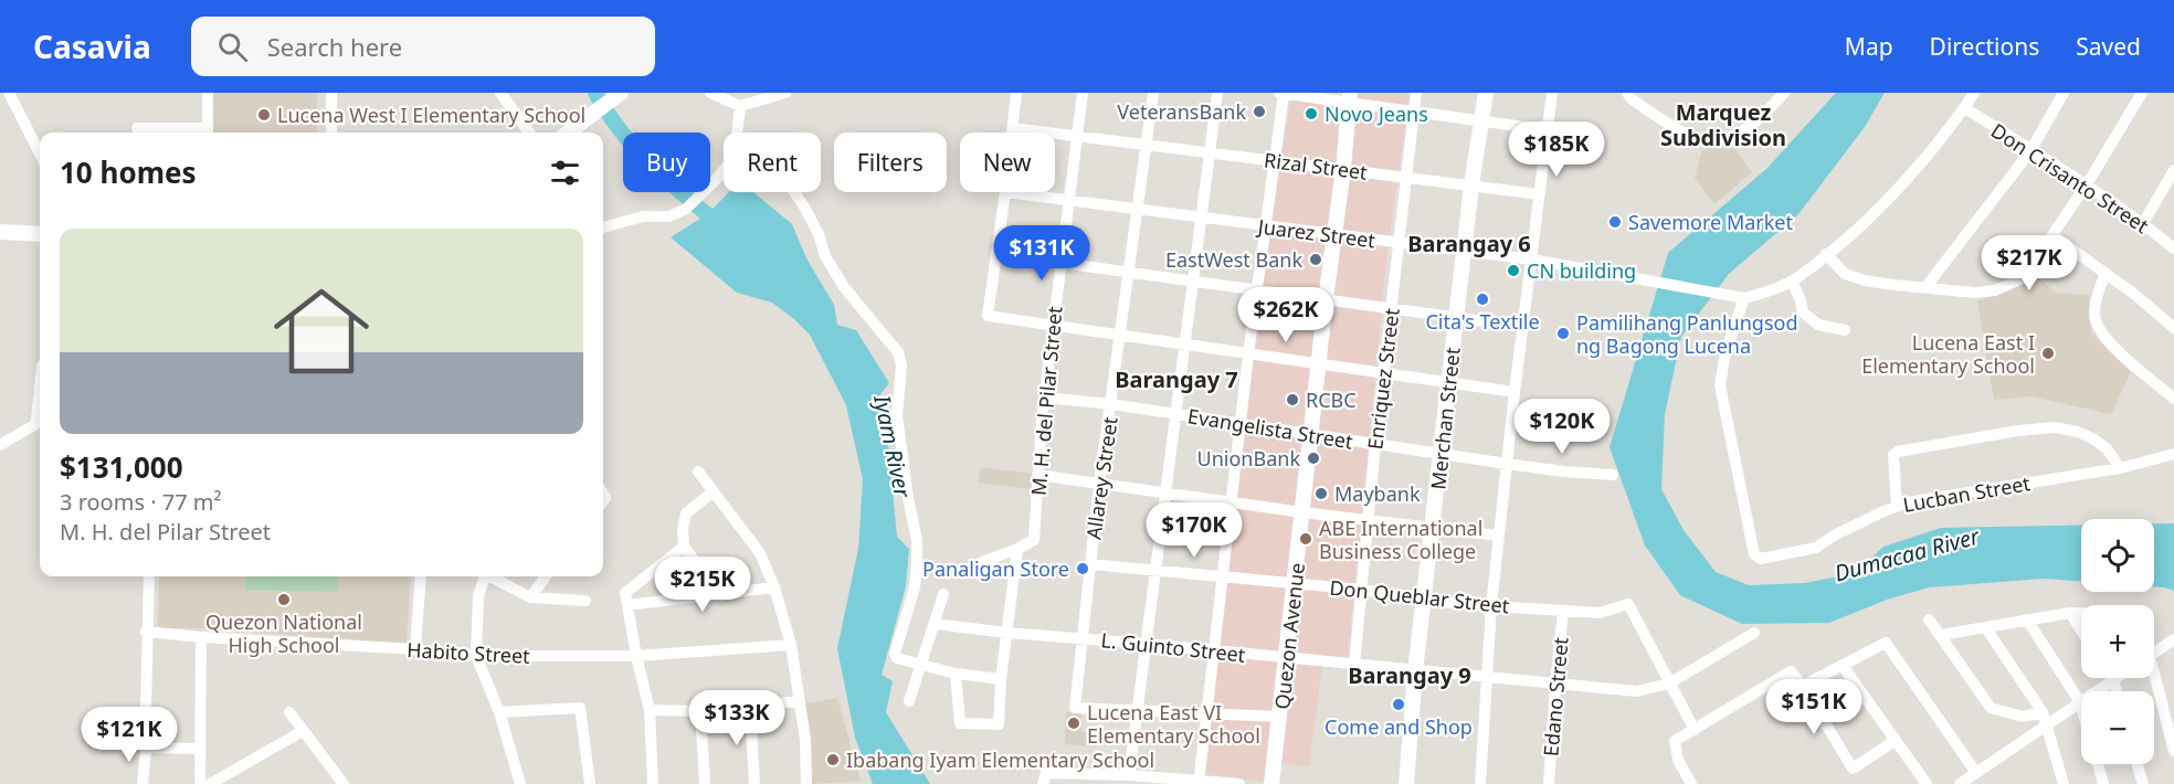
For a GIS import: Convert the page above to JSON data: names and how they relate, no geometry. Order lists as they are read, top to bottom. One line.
{"streets":{"main road":["Merchan Street","Quezon Avenue"],"street":["Rizal Street","Don Crisanto Street","Juarez Street","Enriquez Street","M. H. del Pilar Street","Evangelista Street","Allarey Street","Lucban Street","Don Queblar Street","L. Guinto Street","Habito Street","Edano Street"]},"crossings":[["Rizal Street","Enriquez Street"],["Rizal Street","M. H. del Pilar Street"],["Rizal Street","Merchan Street"],["Rizal Street","Allarey Street"],["Rizal Street","Quezon Avenue"],["Juarez Street","Enriquez Street"],["Juarez Street","M. H. del Pilar Street"],["Juarez Street","Merchan Street"],["Juarez Street","Allarey Street"],["Juarez Street","Lucban Street"],["Juarez Street","Quezon Avenue"],["Enriquez Street","Evangelista Street"],["Enriquez Street","Don Queblar Street"],["Enriquez Street","L. Guinto Street"],["M. H. del Pilar Street","Evangelista Street"],["M. H. del Pilar Street","L. Guinto Street"],["Merchan Street","Evangelista Street"],["Merchan Street","Don Queblar Street"],["Merchan Street","L. Guinto Street"],["Evangelista Street","Allarey Street"],["Evangelista Street","Quezon Avenue"],["Allarey Street","Don Queblar Street"],["Allarey Street","L. Guinto Street"],["Don Queblar Street","Quezon Avenue"],["Don Queblar Street","L. Guinto Street"],["Don Queblar Street","Edano Street"],["Quezon Avenue","L. Guinto Street"],["L. Guinto Street","Edano Street"]],"districts":["Marquez Subdivision","Barangay 6","Barangay 7","Barangay 9"],"water":["Iyam River","Dumacaa River"],"places":["VeteransBank","Novo Jeans","Lucena West I Elementary School","Savemore Market","EastWest Bank","CN building","Cita's Textile","Pamilihang Panlungsod ng Bagong Lucena","Lucena East I Elementary School","RCBC","UnionBank","Maybank","ABE International Business College","Panaligan Store","Quezon National High School","Come and Shop","Lucena East VI Elementary School","Ibabang Iyam Elementary School"],"page":{"header":"Casavia","search":"Search here","nav":["Map","Directions","Saved"],"price":["$185K","$131K","$217K","$262K","$120K","$170K","$215K","$151K","$133K","$121K"],"chip":["Buy","Rent","Filters","New"],"heading":"10 homes","list":[{"name":"$131,000","note":"3 rooms · 77 m² · M. H. del Pilar Street"}],"map_buttons":["+","−"]}}
